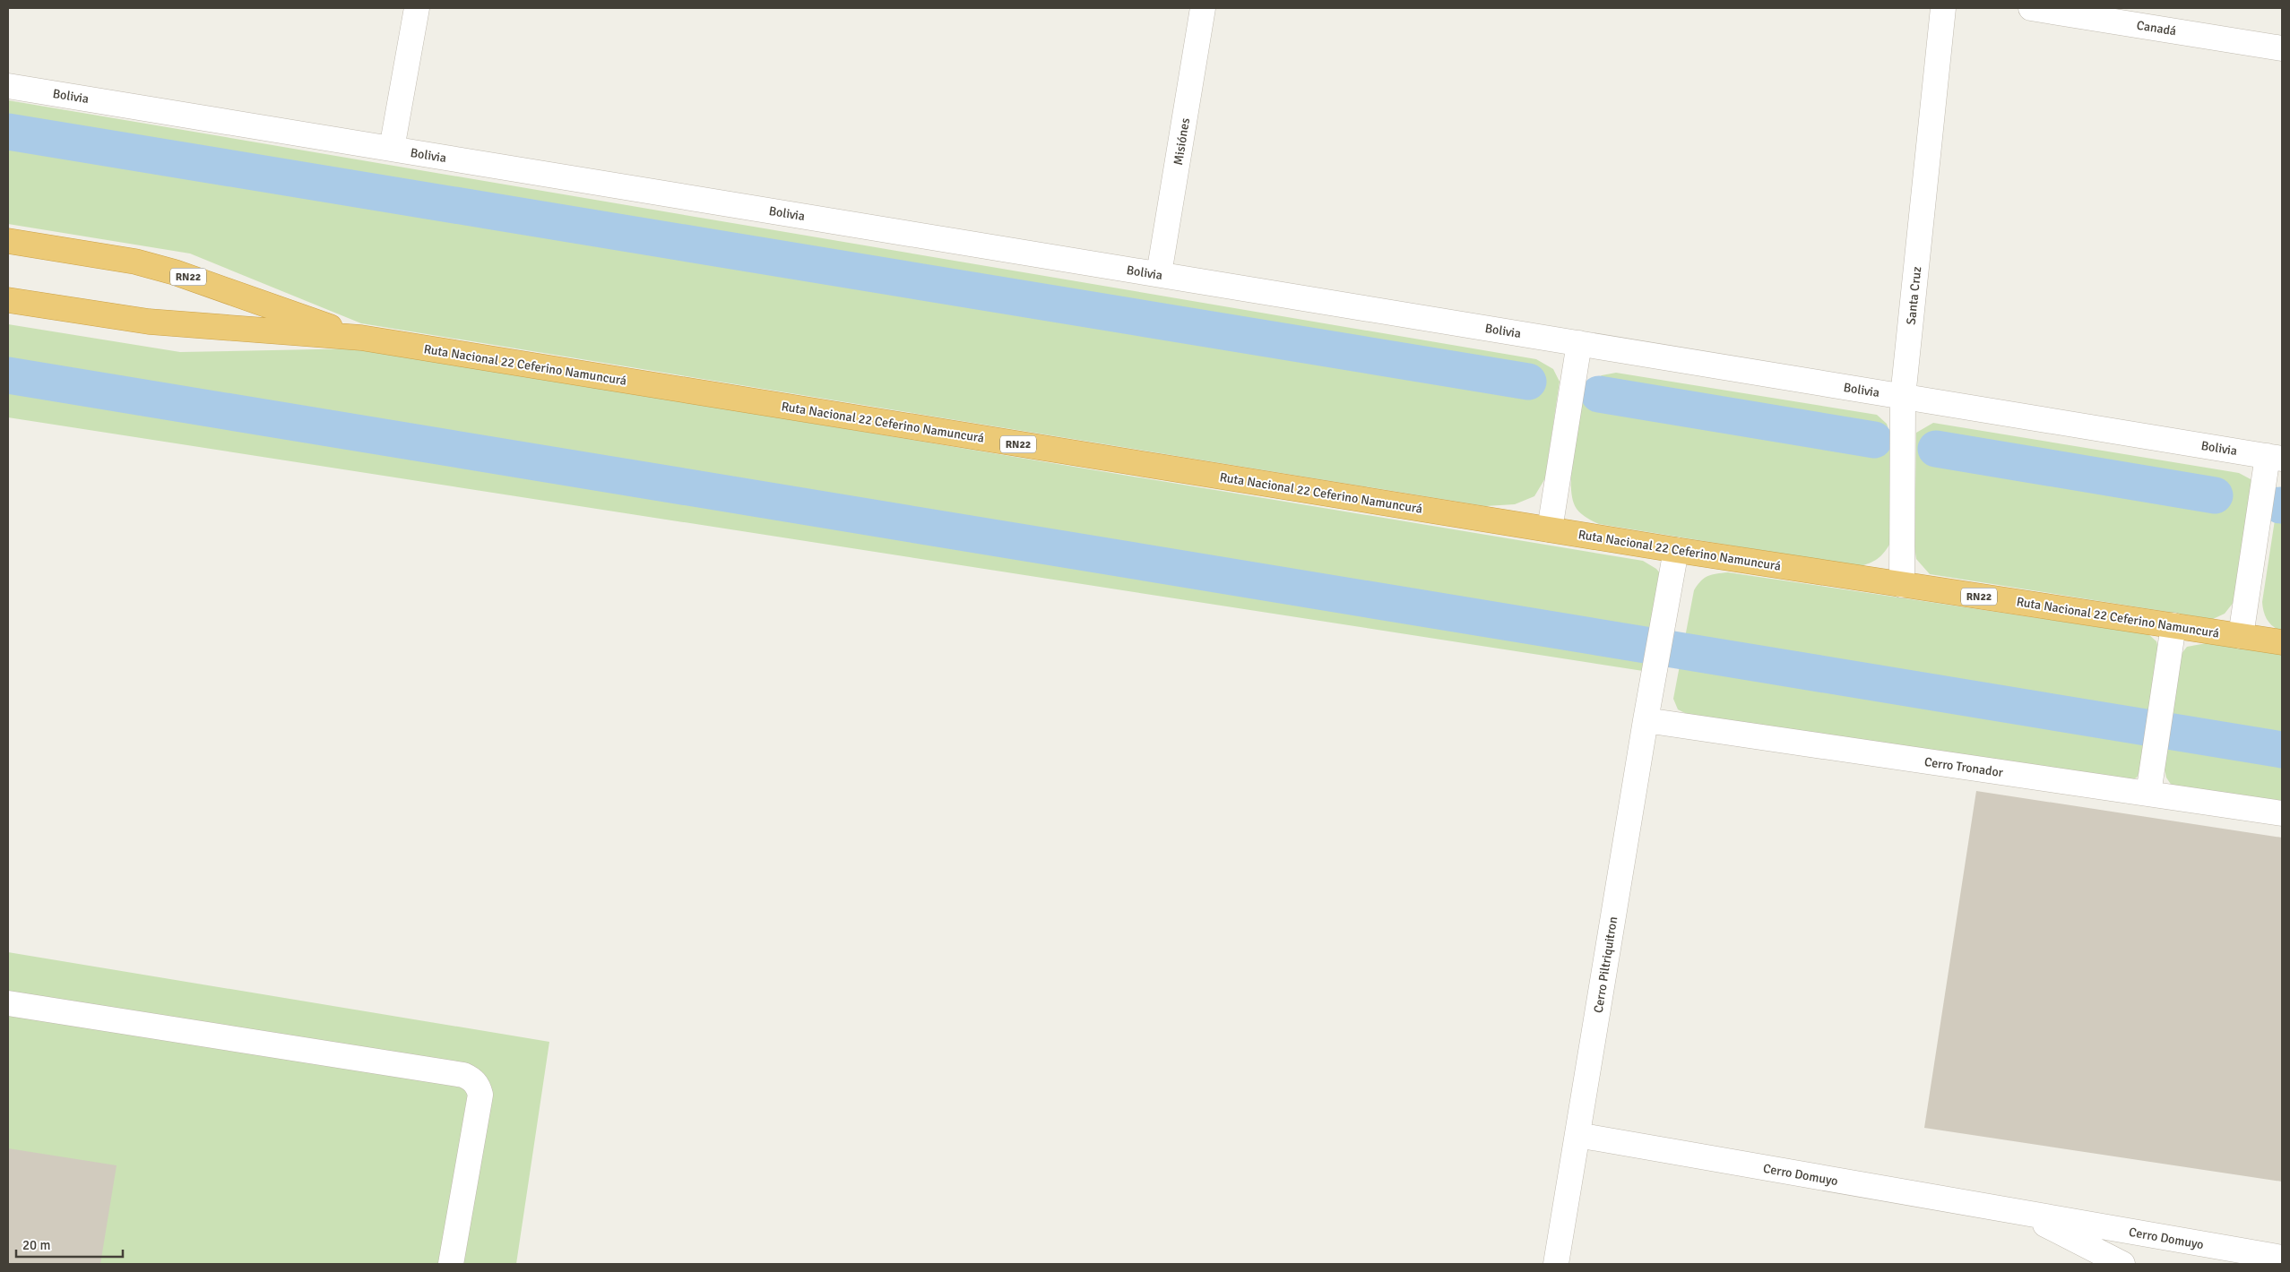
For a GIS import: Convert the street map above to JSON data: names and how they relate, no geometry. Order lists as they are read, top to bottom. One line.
{"streets":{"highway":["RN22","Ruta Nacional 22 Ceferino Namuncurá"],"street":["Canadá","Bolivia","Misiónes","Santa Cruz","Cerro Tronador","Cerro Piltriquitron","Cerro Domuyo"]},"crossings":[["Bolivia","Misiónes"],["Bolivia","Santa Cruz"],["Santa Cruz","Ruta Nacional 22 Ceferino Namuncurá"],["Ruta Nacional 22 Ceferino Namuncurá","Cerro Piltriquitron"],["Cerro Tronador","Cerro Piltriquitron"],["Cerro Piltriquitron","Cerro Domuyo"]],"scale_bar":"20 m"}
